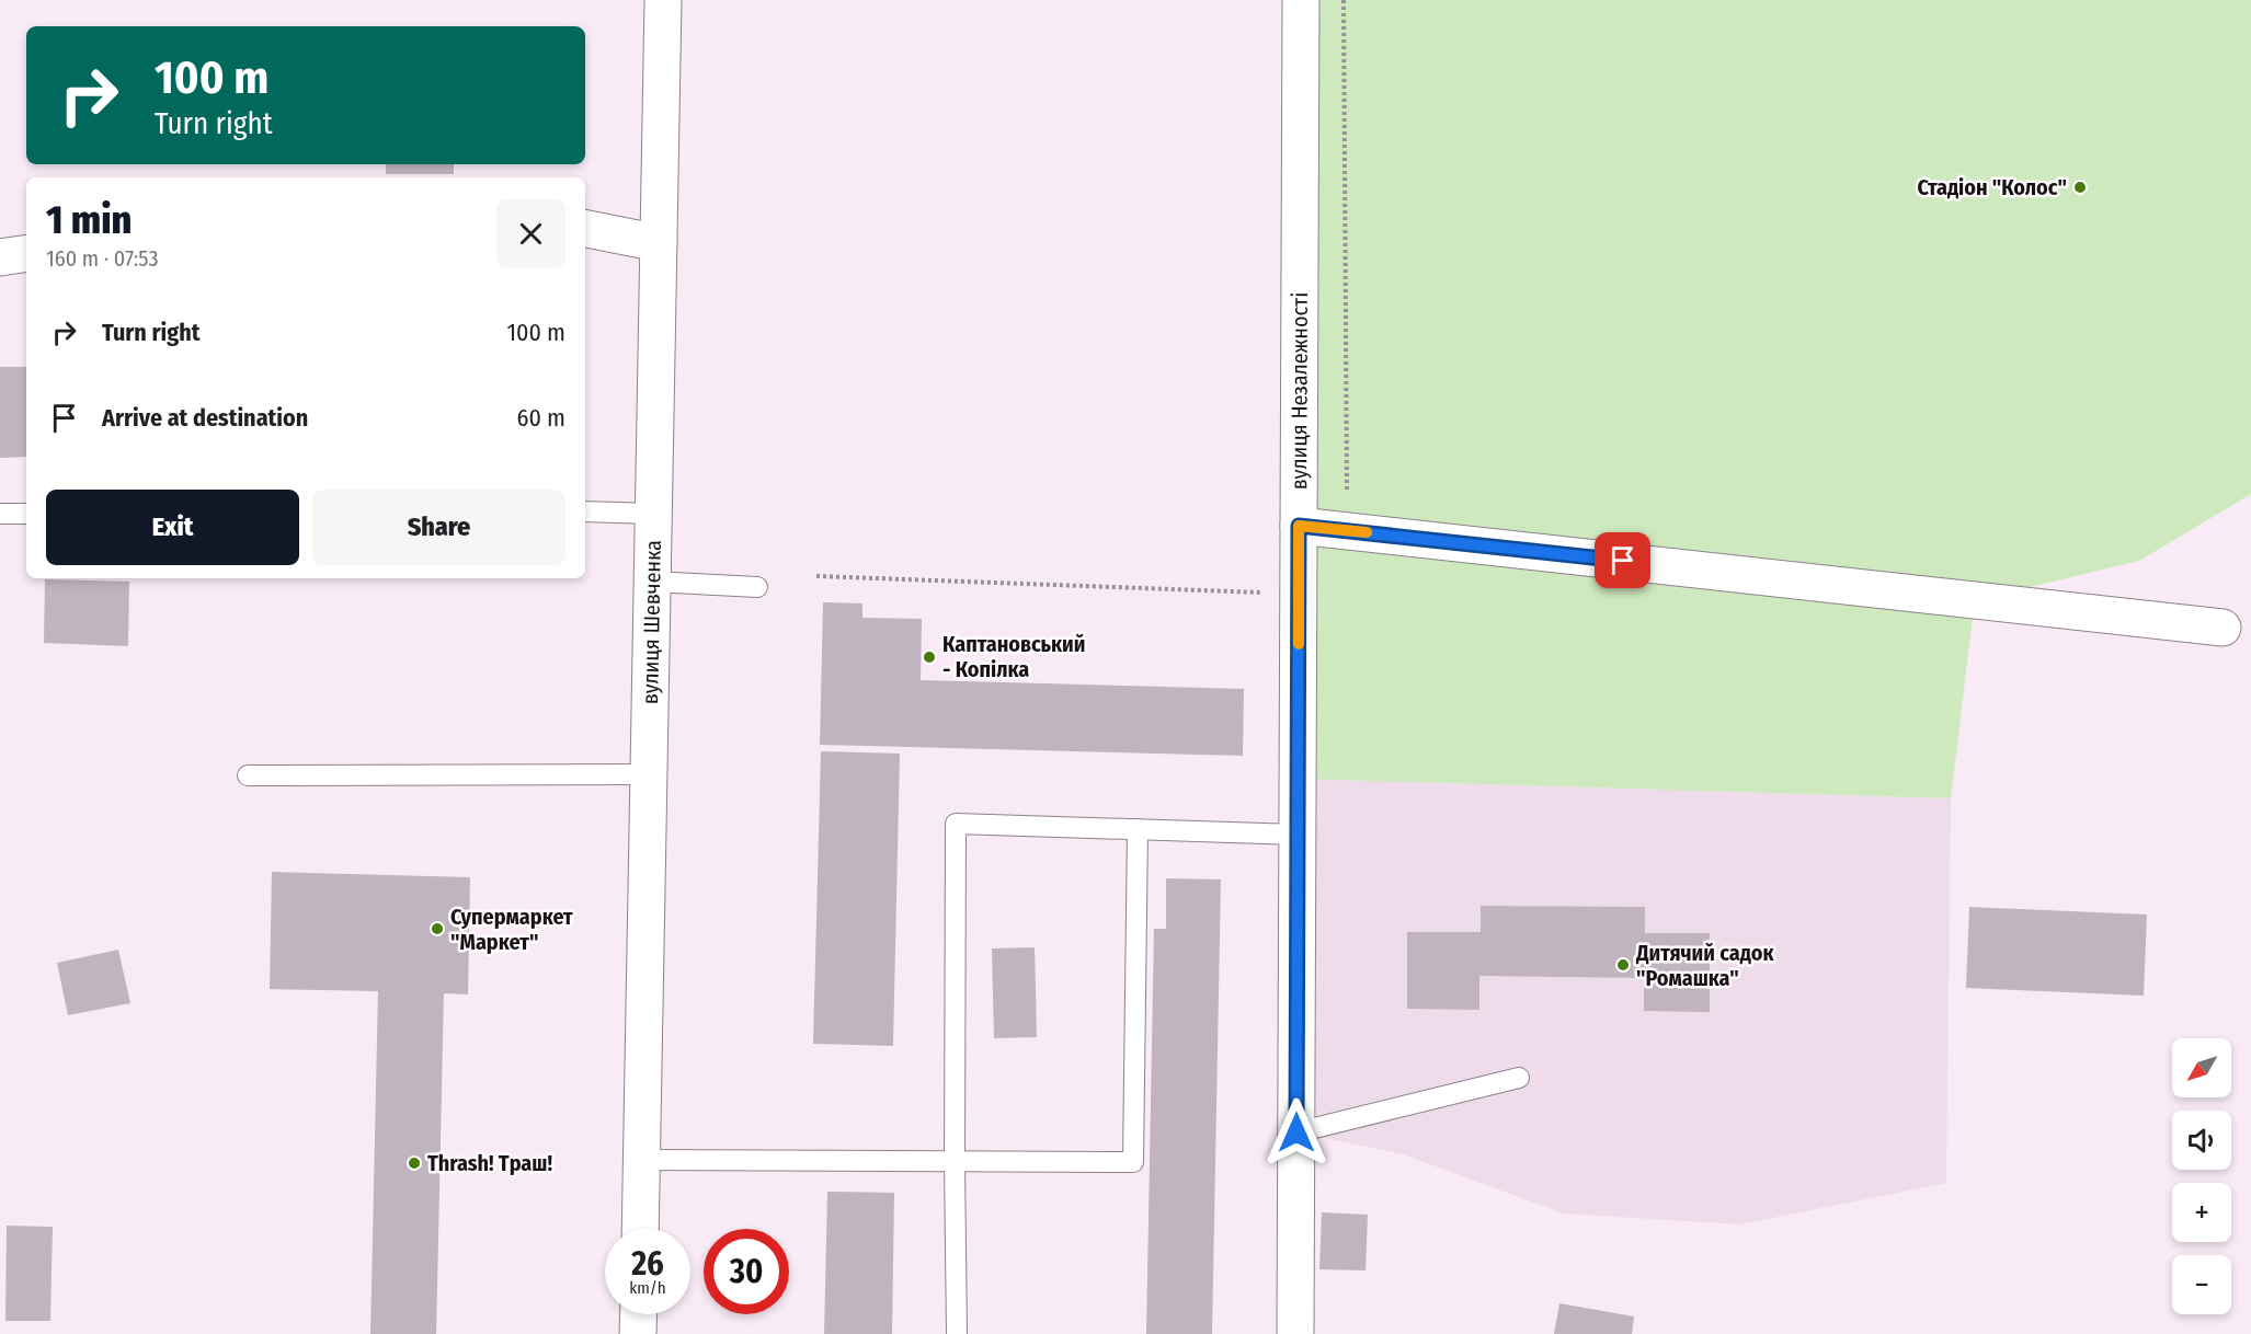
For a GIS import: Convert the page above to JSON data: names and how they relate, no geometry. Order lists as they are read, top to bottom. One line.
{"streets":{"street":["вулиця Незалежності","вулиця Шевченка"]},"places":["Стадіон \"Колос\"","Каптановський - Копілка","Супермаркет \"Маркет\"","Дитячий садок \"Ромашка\"","Thrash! Траш!"],"north":"bottom left","page":{"turn":["100 m","Turn right"],"heading":["1 min","160 m · 07:53"],"list":[{"name":"Turn right","value":"100 m"},{"name":"Arrive at destination","value":"60 m"}],"buttons":["Exit","Share"],"map_buttons":["+","−"],"speed":"26 km/h","limit":"30"}}
